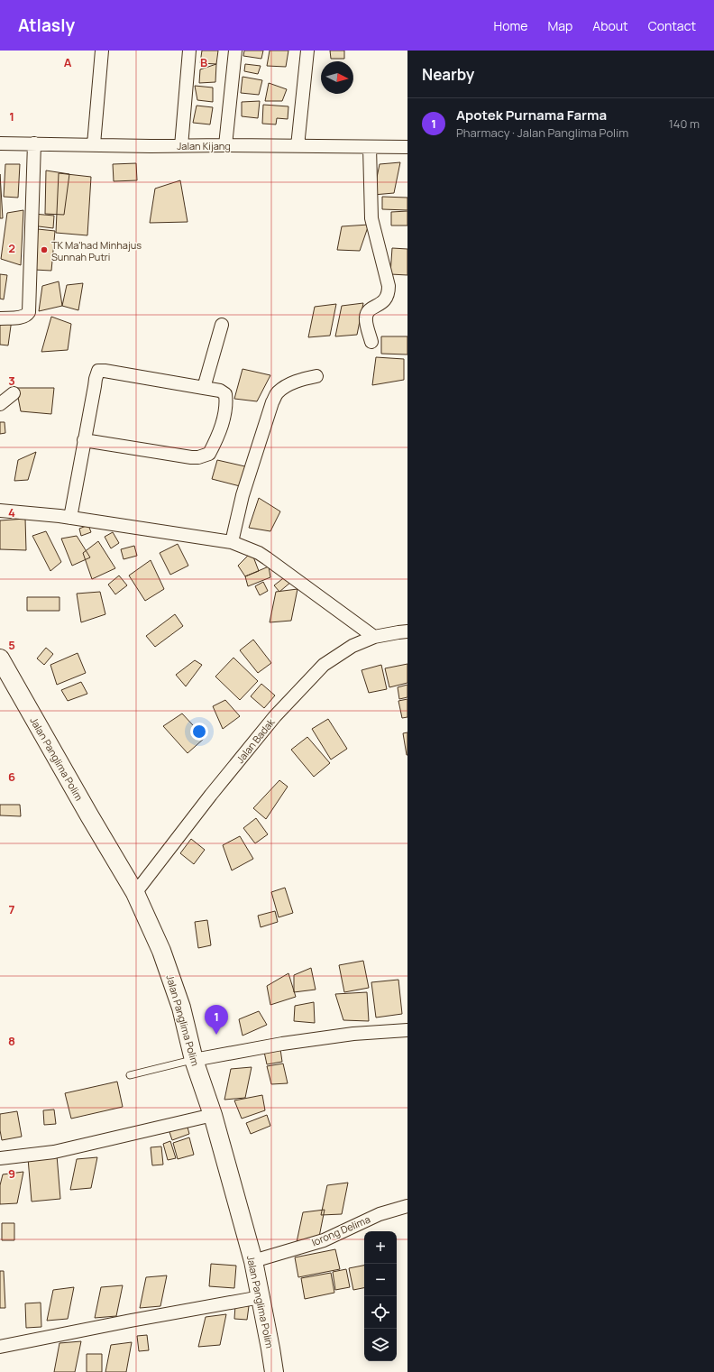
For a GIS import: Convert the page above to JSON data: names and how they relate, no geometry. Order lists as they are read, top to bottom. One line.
{"streets":{"street":["Jalan Kijang","Jalan Badak","Jalan Panglima Polim","lorong Delima"]},"crossings":[["Jalan Badak","Jalan Panglima Polim"],["Jalan Panglima Polim","lorong Delima"]],"places":["TK Ma'had Minhajus Sunnah Putri"],"north":"right","page":{"header":"Atlasly","nav":["Home","Map","About","Contact"],"heading":"Nearby","list":[{"mark":"1","name":"Apotek Purnama Farma","note":"Pharmacy · Jalan Panglima Polim","value":"140 m"}],"pins":"1","map_buttons":["+","−"]},"grid":{"columns":["A","B"],"rows":["1","2","3","4","5","6","7","8","9"]}}
